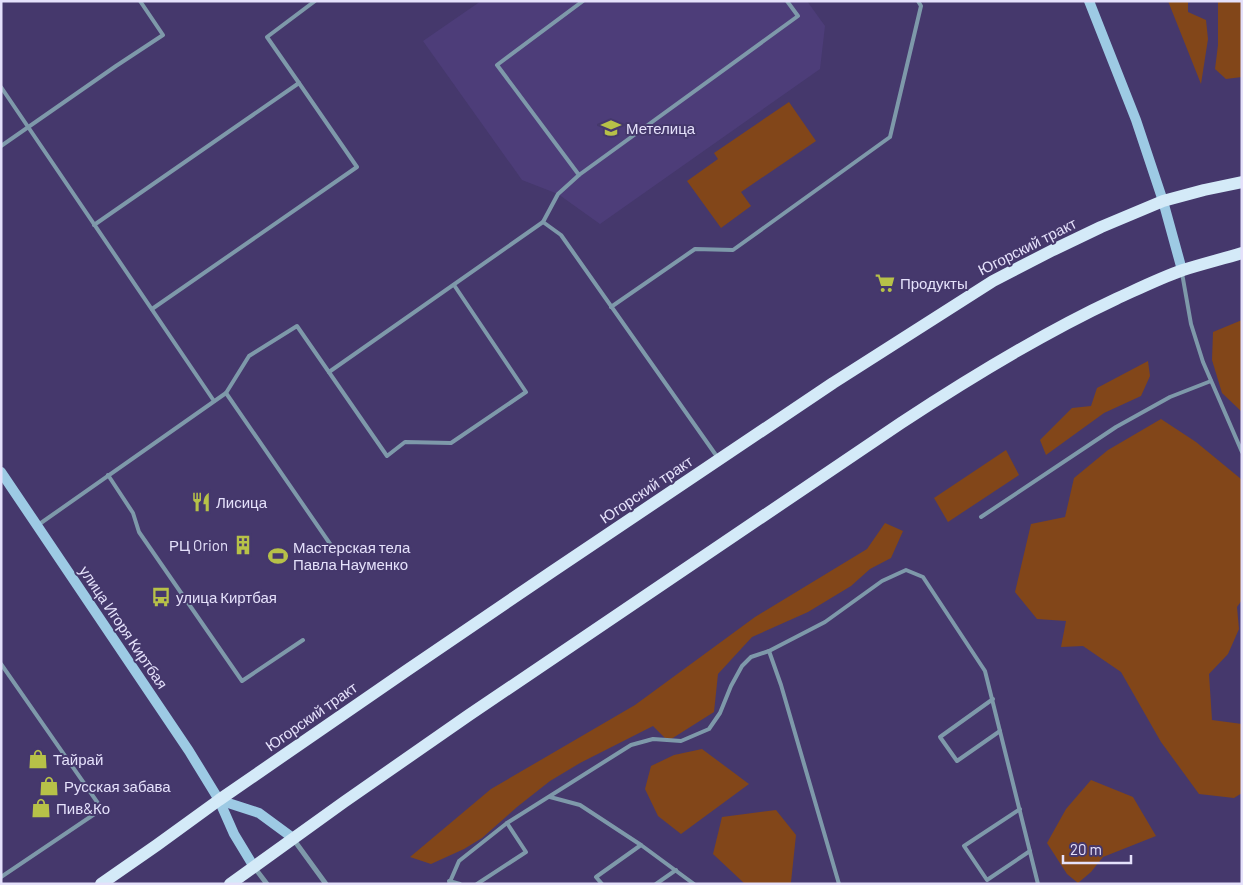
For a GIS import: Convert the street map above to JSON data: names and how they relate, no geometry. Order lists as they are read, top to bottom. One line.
{"streets":{"main road":["Югорский тракт","улица Игоря Киртбая"]},"crossings":[["Югорский тракт","улица Игоря Киртбая"]],"places":{"school or university":["Метелица"],"supermarket":["Продукты"],"restaurant":["Лисица"],"building":["РЦ Orion"],"sports":["Мастерская тела Павла Науменко"],"bus stop":["улица Киртбая"],"shop":["Тайрай","Русская забава","Пив&Ко"]},"scale_bar":"20 m"}
